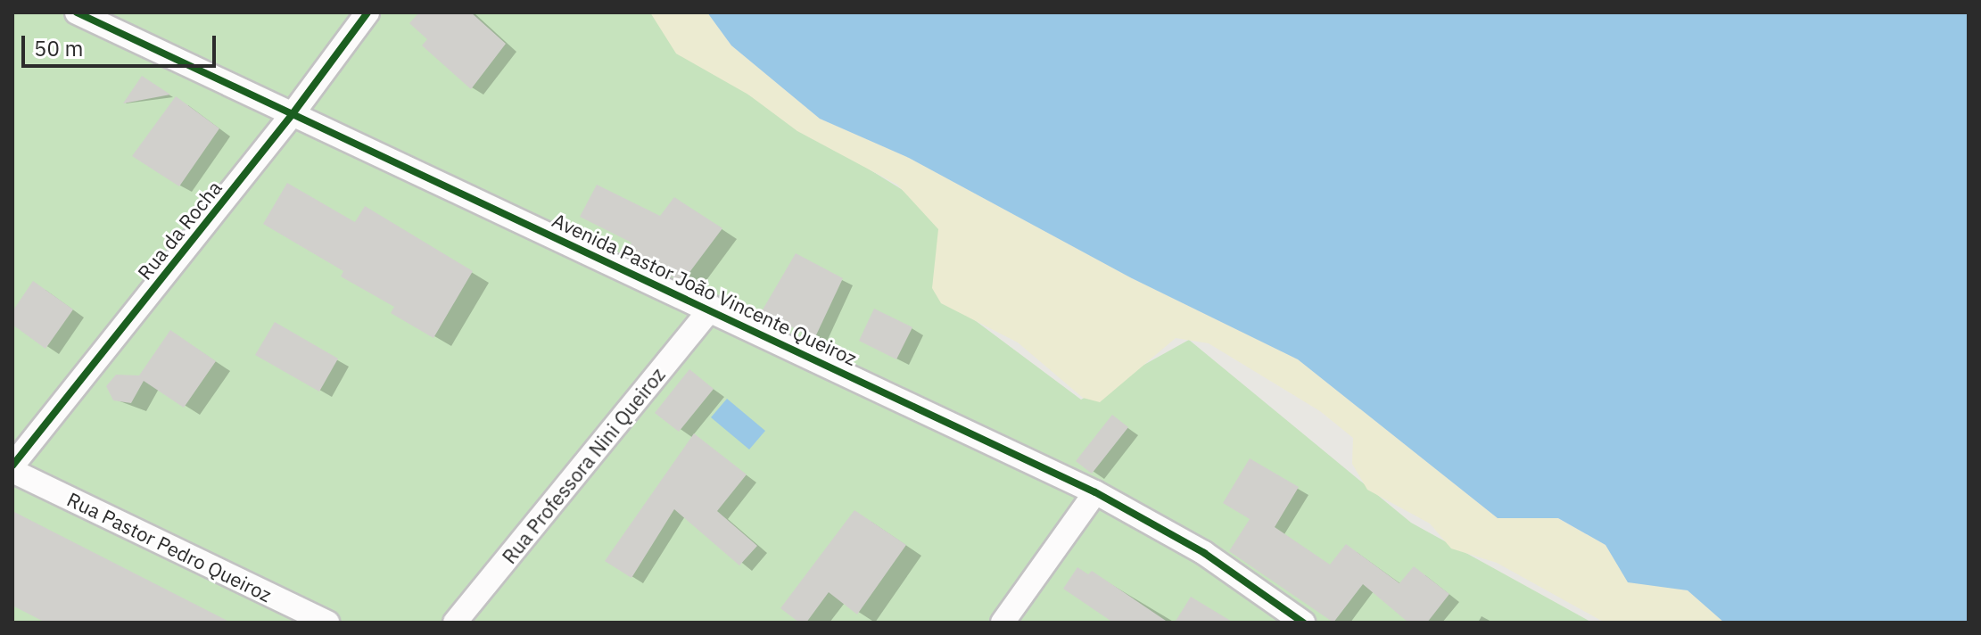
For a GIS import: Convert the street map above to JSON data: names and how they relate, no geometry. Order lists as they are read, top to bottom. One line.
{"streets":{"street":["Rua da Rocha","Avenida Pastor João Vincente Queiroz","Rua Professora Nini Queiroz","Rua Pastor Pedro Queiroz"]},"crossings":[["Rua da Rocha","Avenida Pastor João Vincente Queiroz"],["Rua da Rocha","Rua Pastor Pedro Queiroz"],["Avenida Pastor João Vincente Queiroz","Rua Professora Nini Queiroz"]],"scale_bar":"50 m"}
